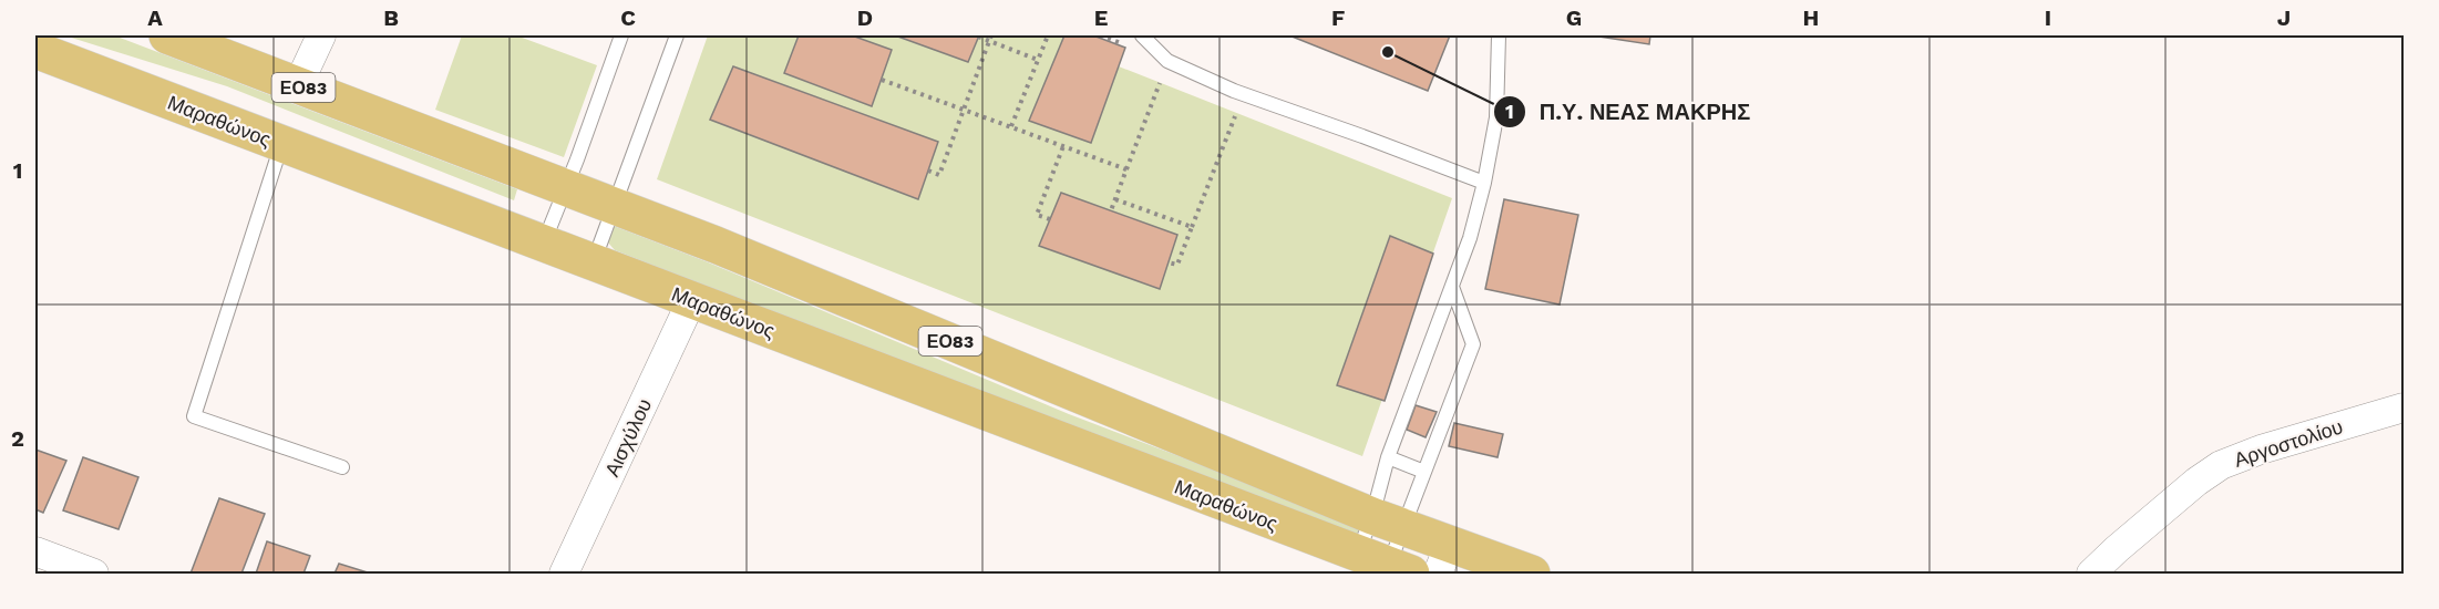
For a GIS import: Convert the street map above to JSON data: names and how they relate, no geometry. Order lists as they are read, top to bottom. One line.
{"streets":{"main road":["ΕΟ83","Μαραθώνος"],"street":["Αισχύλου","Αργοστολίου"]},"crossings":[["Μαραθώνος","Αισχύλου"]],"places":["Π.Υ. ΝΕΑΣ ΜΑΚΡΗΣ"],"grid":{"columns":["A","B","C","D","E","F","G","H","I","J"],"rows":["1","2"]}}
